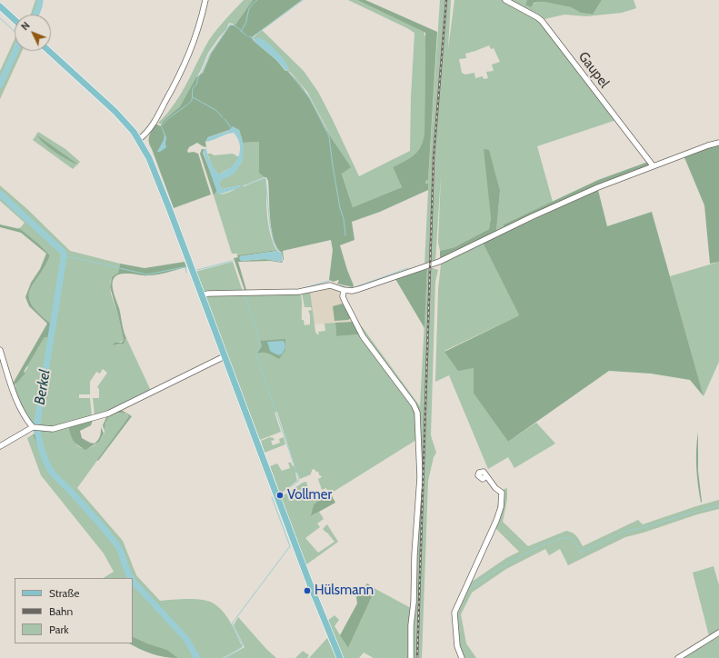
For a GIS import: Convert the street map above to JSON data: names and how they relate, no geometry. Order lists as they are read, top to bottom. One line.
{"streets":{"street":["Gaupel"]},"water":["Berkel"],"places":["Vollmer","Hülsmann"],"legend":["Straße","Bahn","Park"],"north":"top left"}
